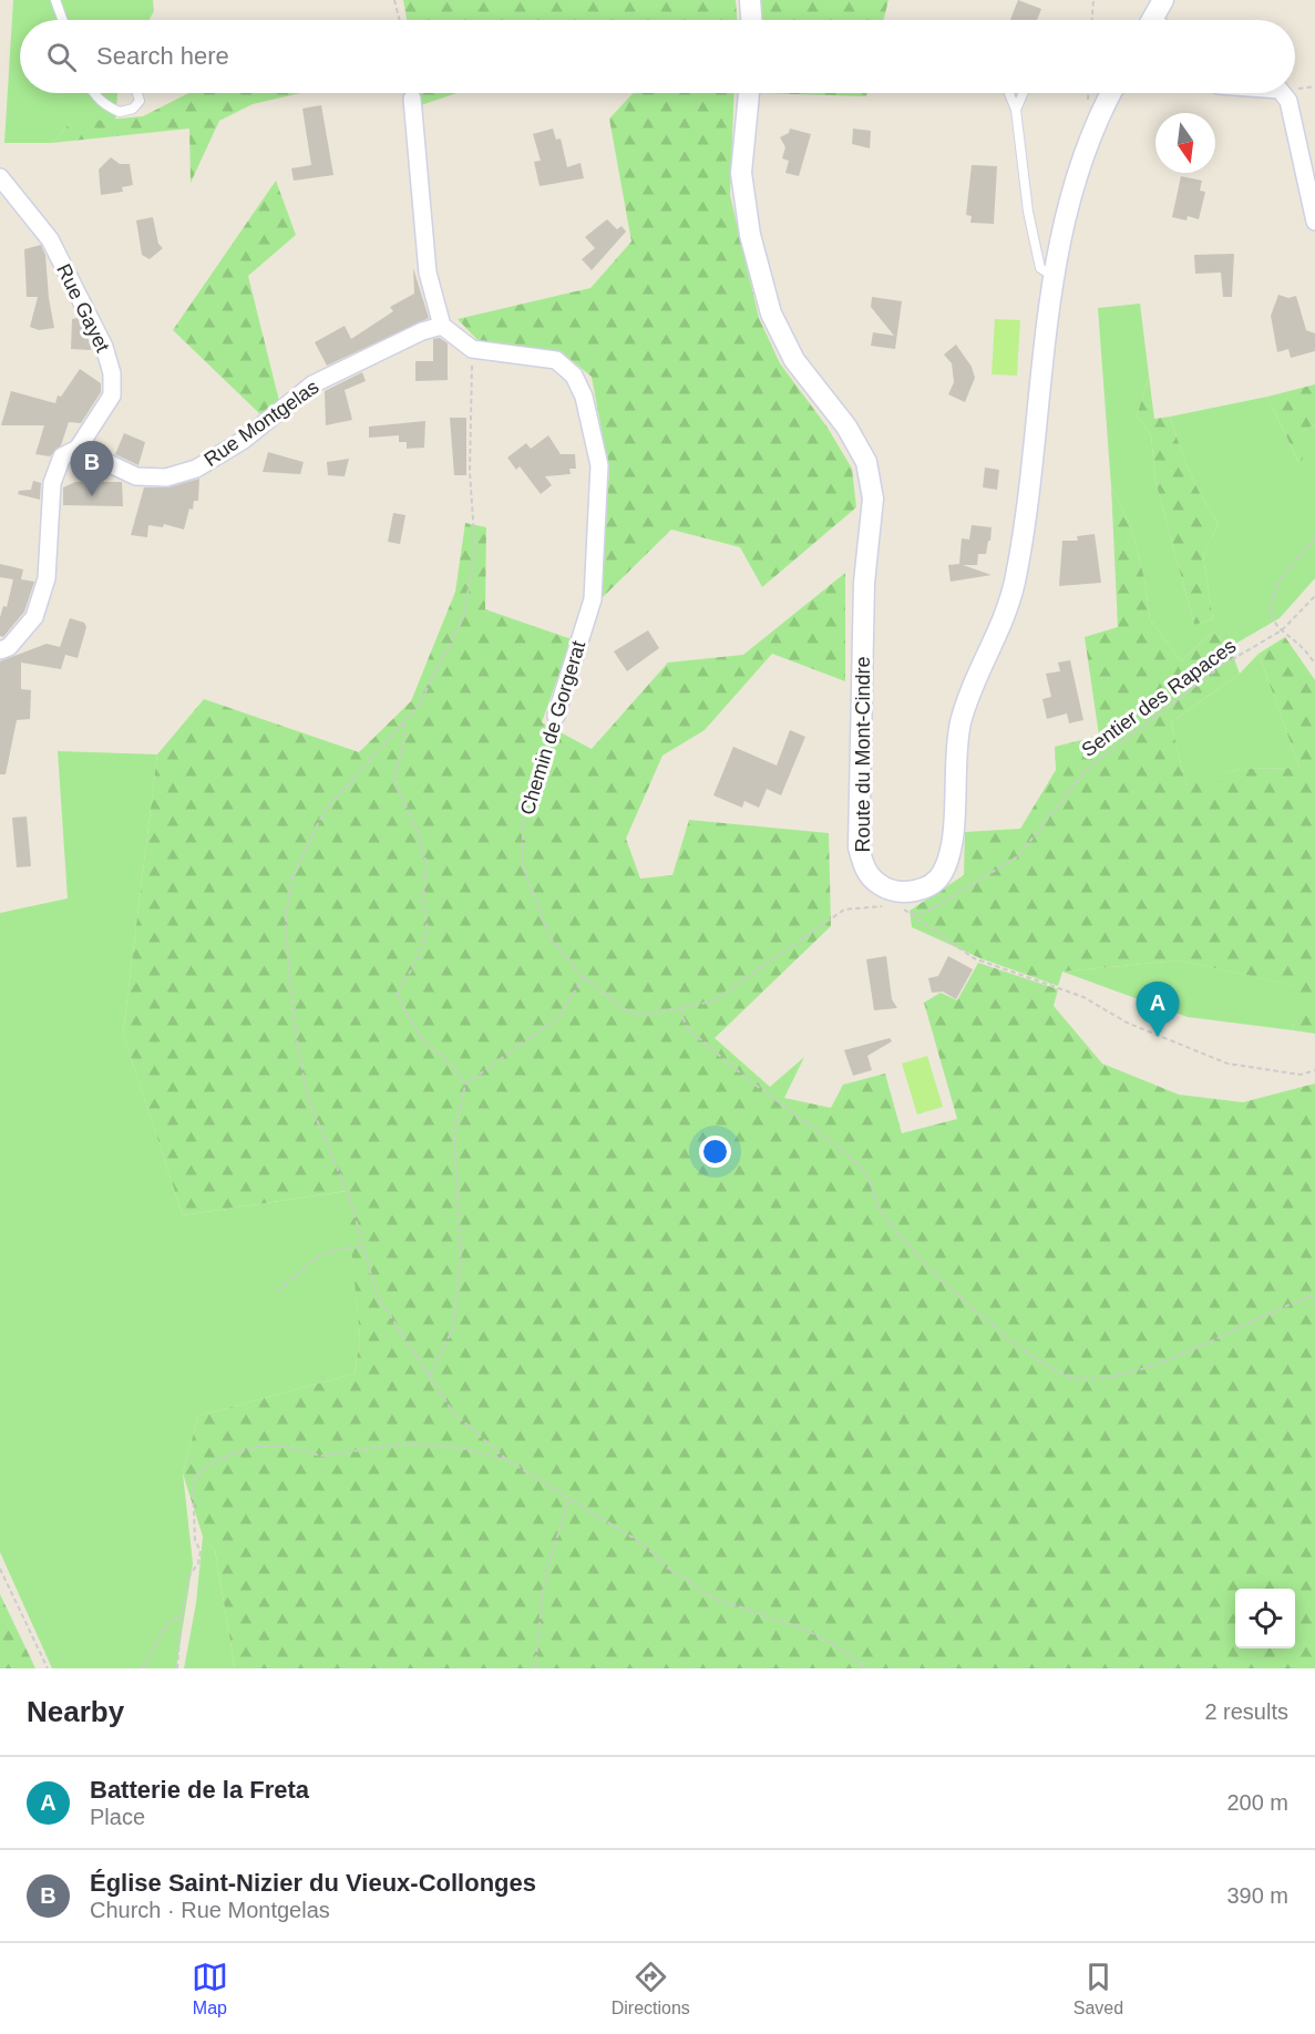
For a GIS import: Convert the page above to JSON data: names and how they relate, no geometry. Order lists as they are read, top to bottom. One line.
{"streets":{"street":["Rue Gayet","Rue Montgelas","Chemin de Gorgerat","Route du Mont-Cindre"],"path":["Sentier des Rapaces"]},"crossings":[["Rue Gayet","Rue Montgelas"]],"north":"bottom","page":{"search":"Search here","pins":["B","A"],"heading":["Nearby","2 results"],"list":[{"mark":"A","name":"Batterie de la Freta","note":"Place","value":"200 m"},{"mark":"B","name":"Église Saint-Nizier du Vieux-Collonges","note":"Church · Rue Montgelas","value":"390 m"}],"nav":["Map","Directions","Saved"]}}
